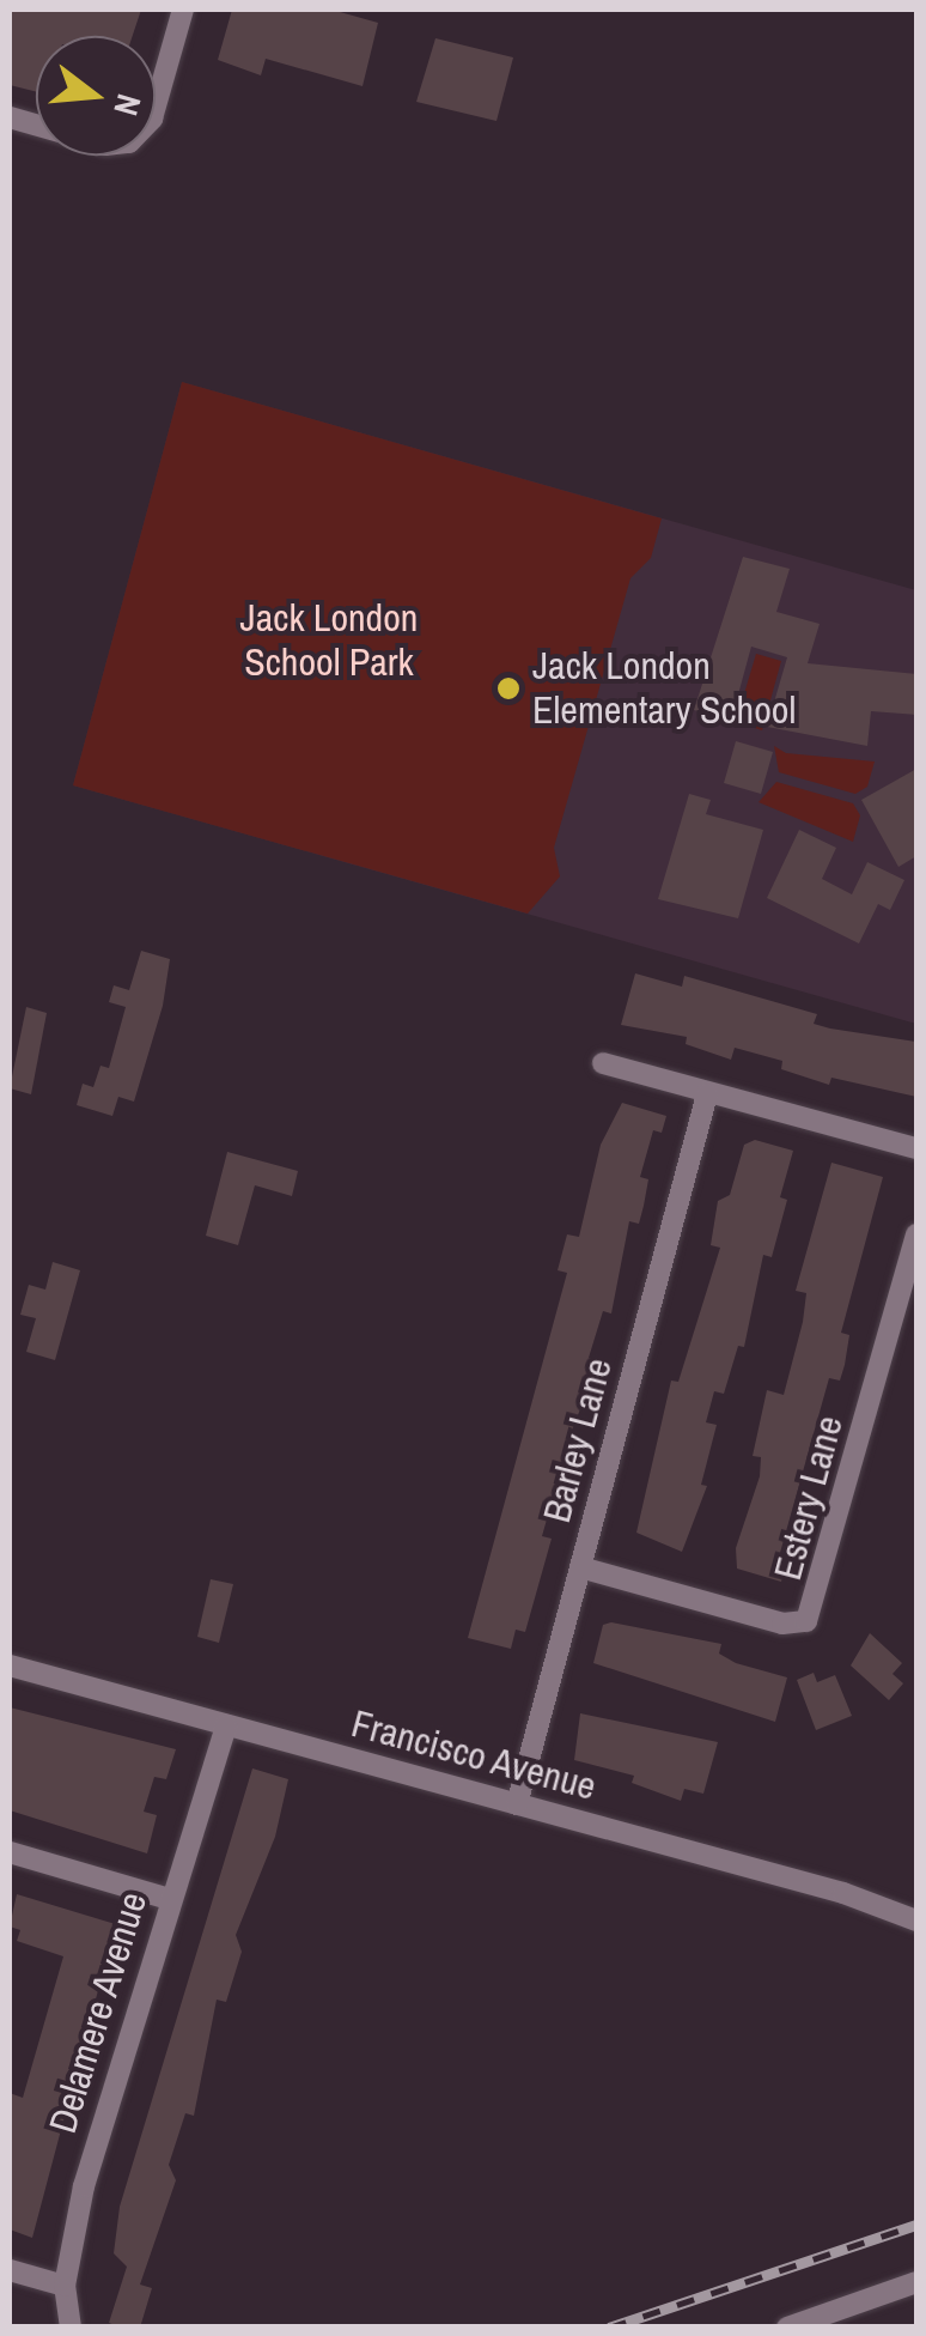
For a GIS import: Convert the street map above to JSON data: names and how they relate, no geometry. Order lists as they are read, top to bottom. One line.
{"streets":{"street":["Barley Lane","Estery Lane","Francisco Avenue","Delamere Avenue"]},"crossings":[["Barley Lane","Estery Lane"],["Barley Lane","Francisco Avenue"],["Francisco Avenue","Delamere Avenue"]],"parks":["Jack London School Park"],"places":["Jack London Elementary School"],"north":"right"}
